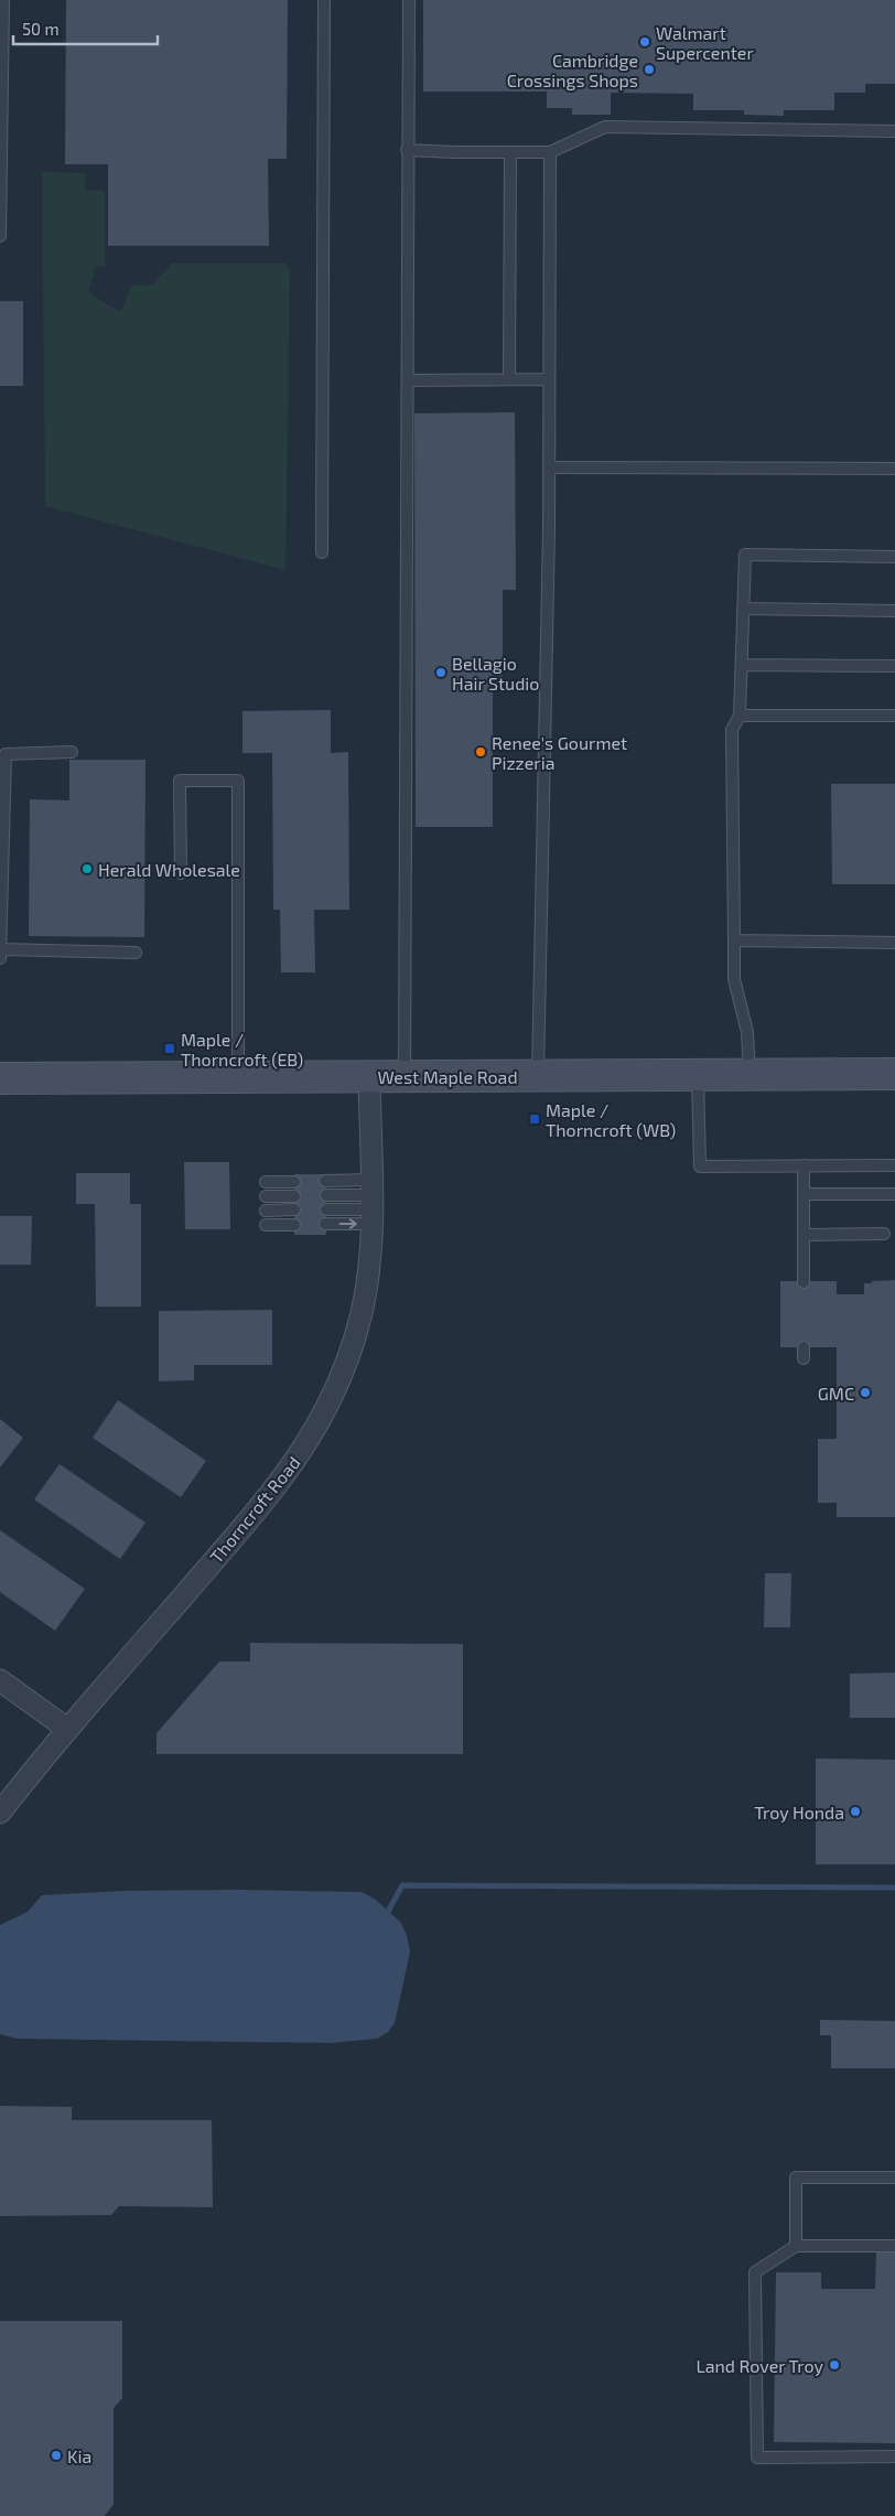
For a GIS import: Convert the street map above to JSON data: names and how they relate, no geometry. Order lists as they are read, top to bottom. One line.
{"streets":{"main road":["West Maple Road"],"street":["Thorncroft Road"]},"crossings":[["West Maple Road","Thorncroft Road"]],"places":{"other":["Walmart Supercenter","Cambridge Crossings Shops","Bellagio Hair Studio","Renee's Gourmet Pizzeria","Herald Wholesale","GMC","Troy Honda","Land Rover Troy","Kia"],"transit":["Maple / Thorncroft (EB)","Maple / Thorncroft (WB)"]},"scale_bar":"50 m"}
